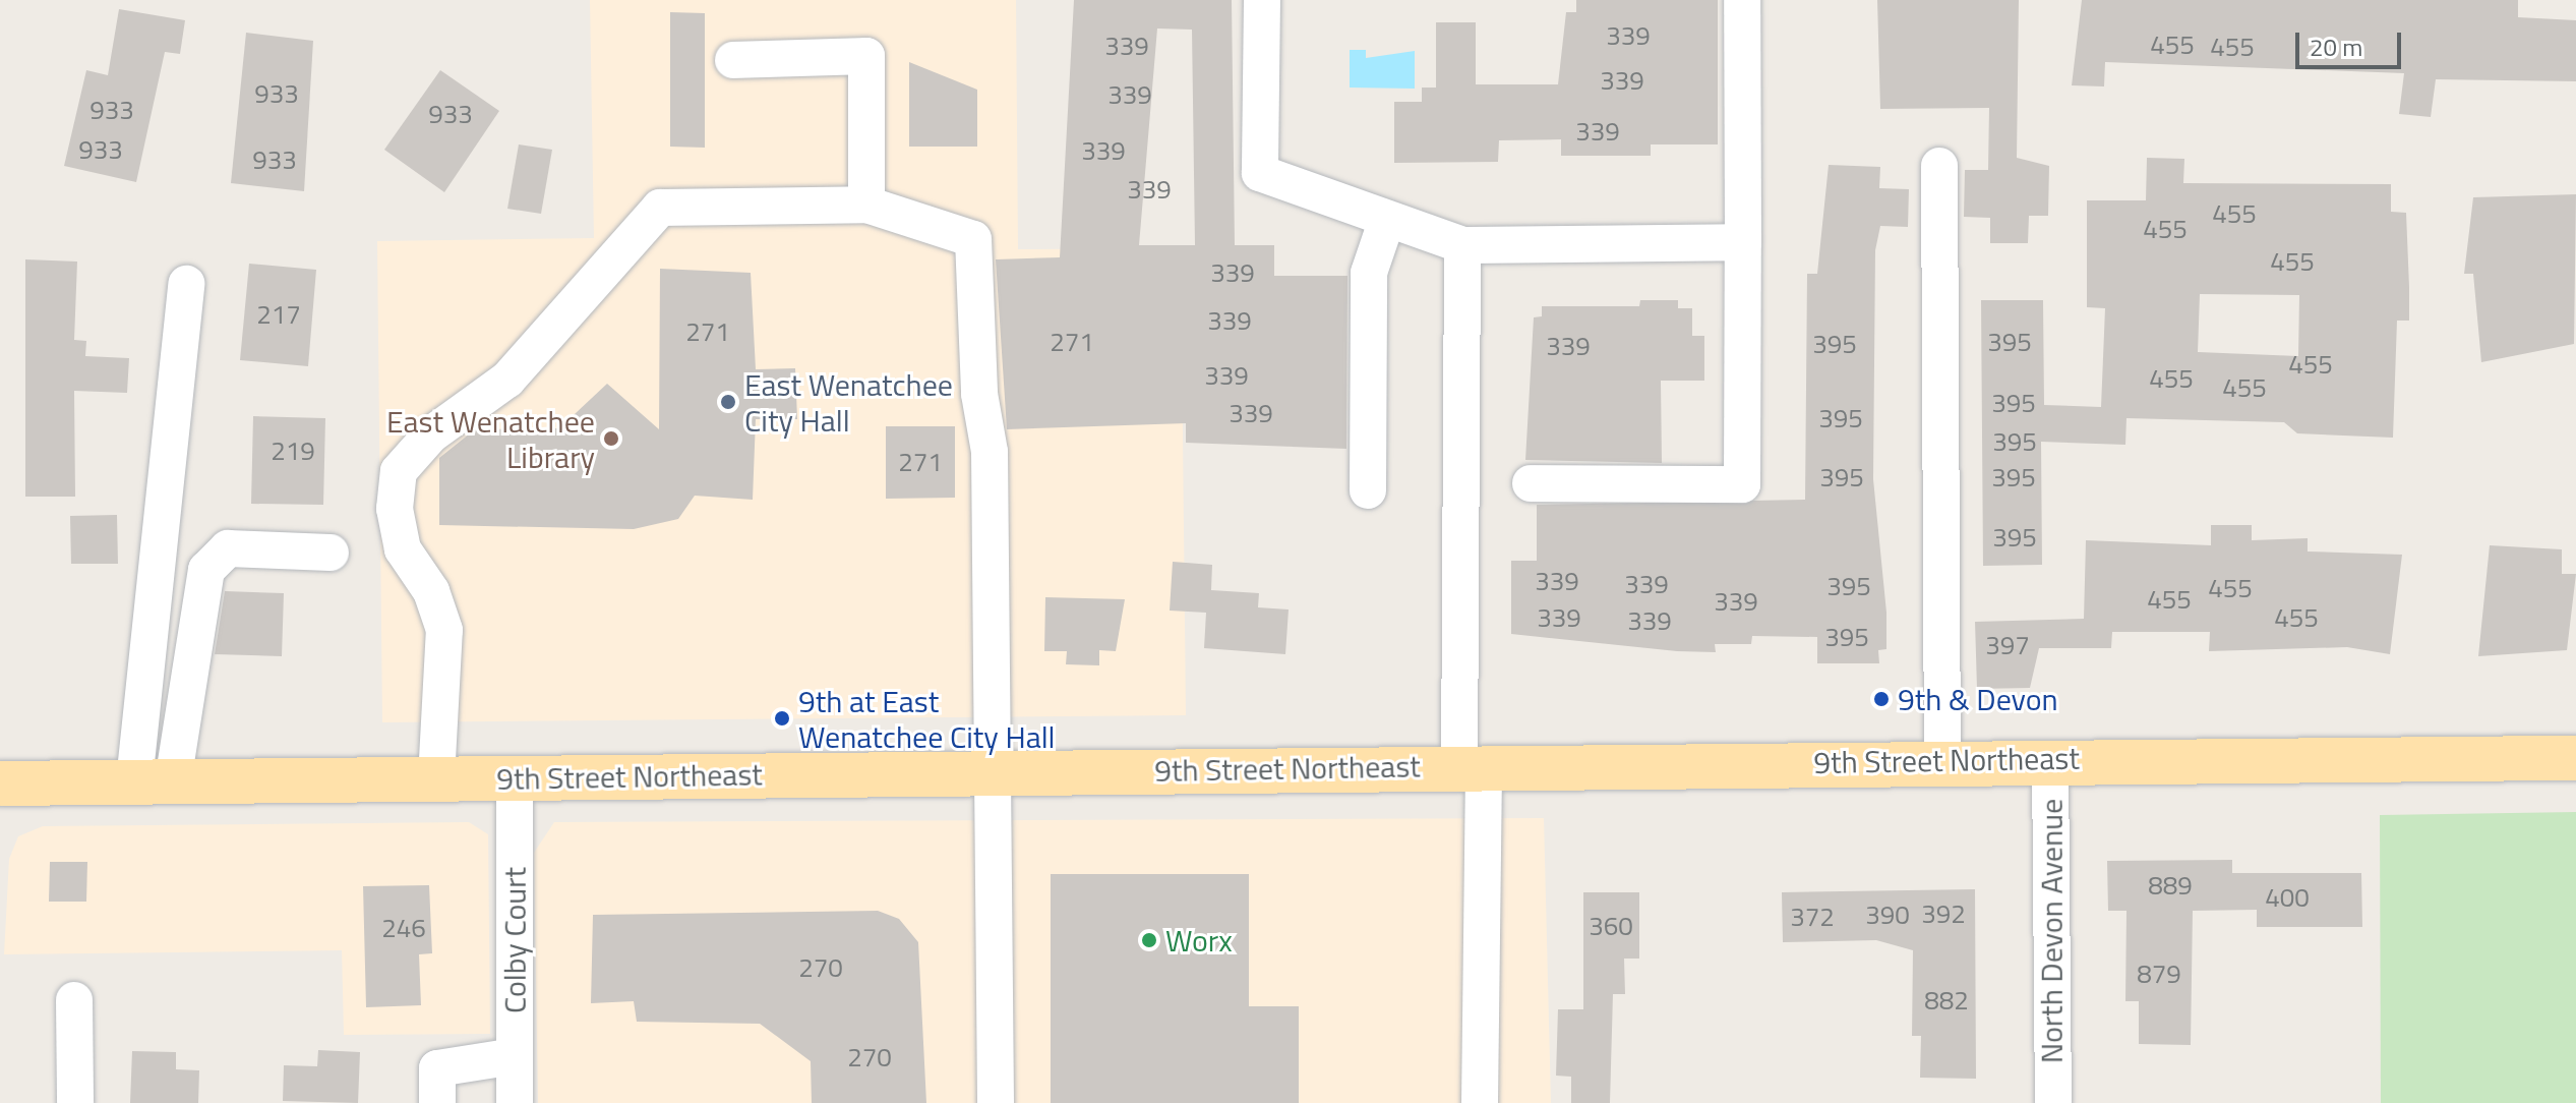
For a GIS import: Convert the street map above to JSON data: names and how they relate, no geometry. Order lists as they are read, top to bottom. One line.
{"streets":{"main road":["9th Street Northeast"],"street":["North Devon Avenue","Colby Court"]},"crossings":[["9th Street Northeast","North Devon Avenue"],["9th Street Northeast","Colby Court"]],"places":["East Wenatchee City Hall","East Wenatchee Library","9th & Devon","9th at East Wenatchee City Hall","Worx"],"house_numbers":["339","455","339","455","339","933","339","933","933","339","933","339","933","339","455","455","455","339","217","339","271","271","395","395","339","455","339","455","455","395","339","395","395","219","271","395","395","395","339","339","395","455","455","339","339","455","339","395","397","889","400","392","390","372","360","246","270","879","882","270"],"scale_bar":"20 m"}
